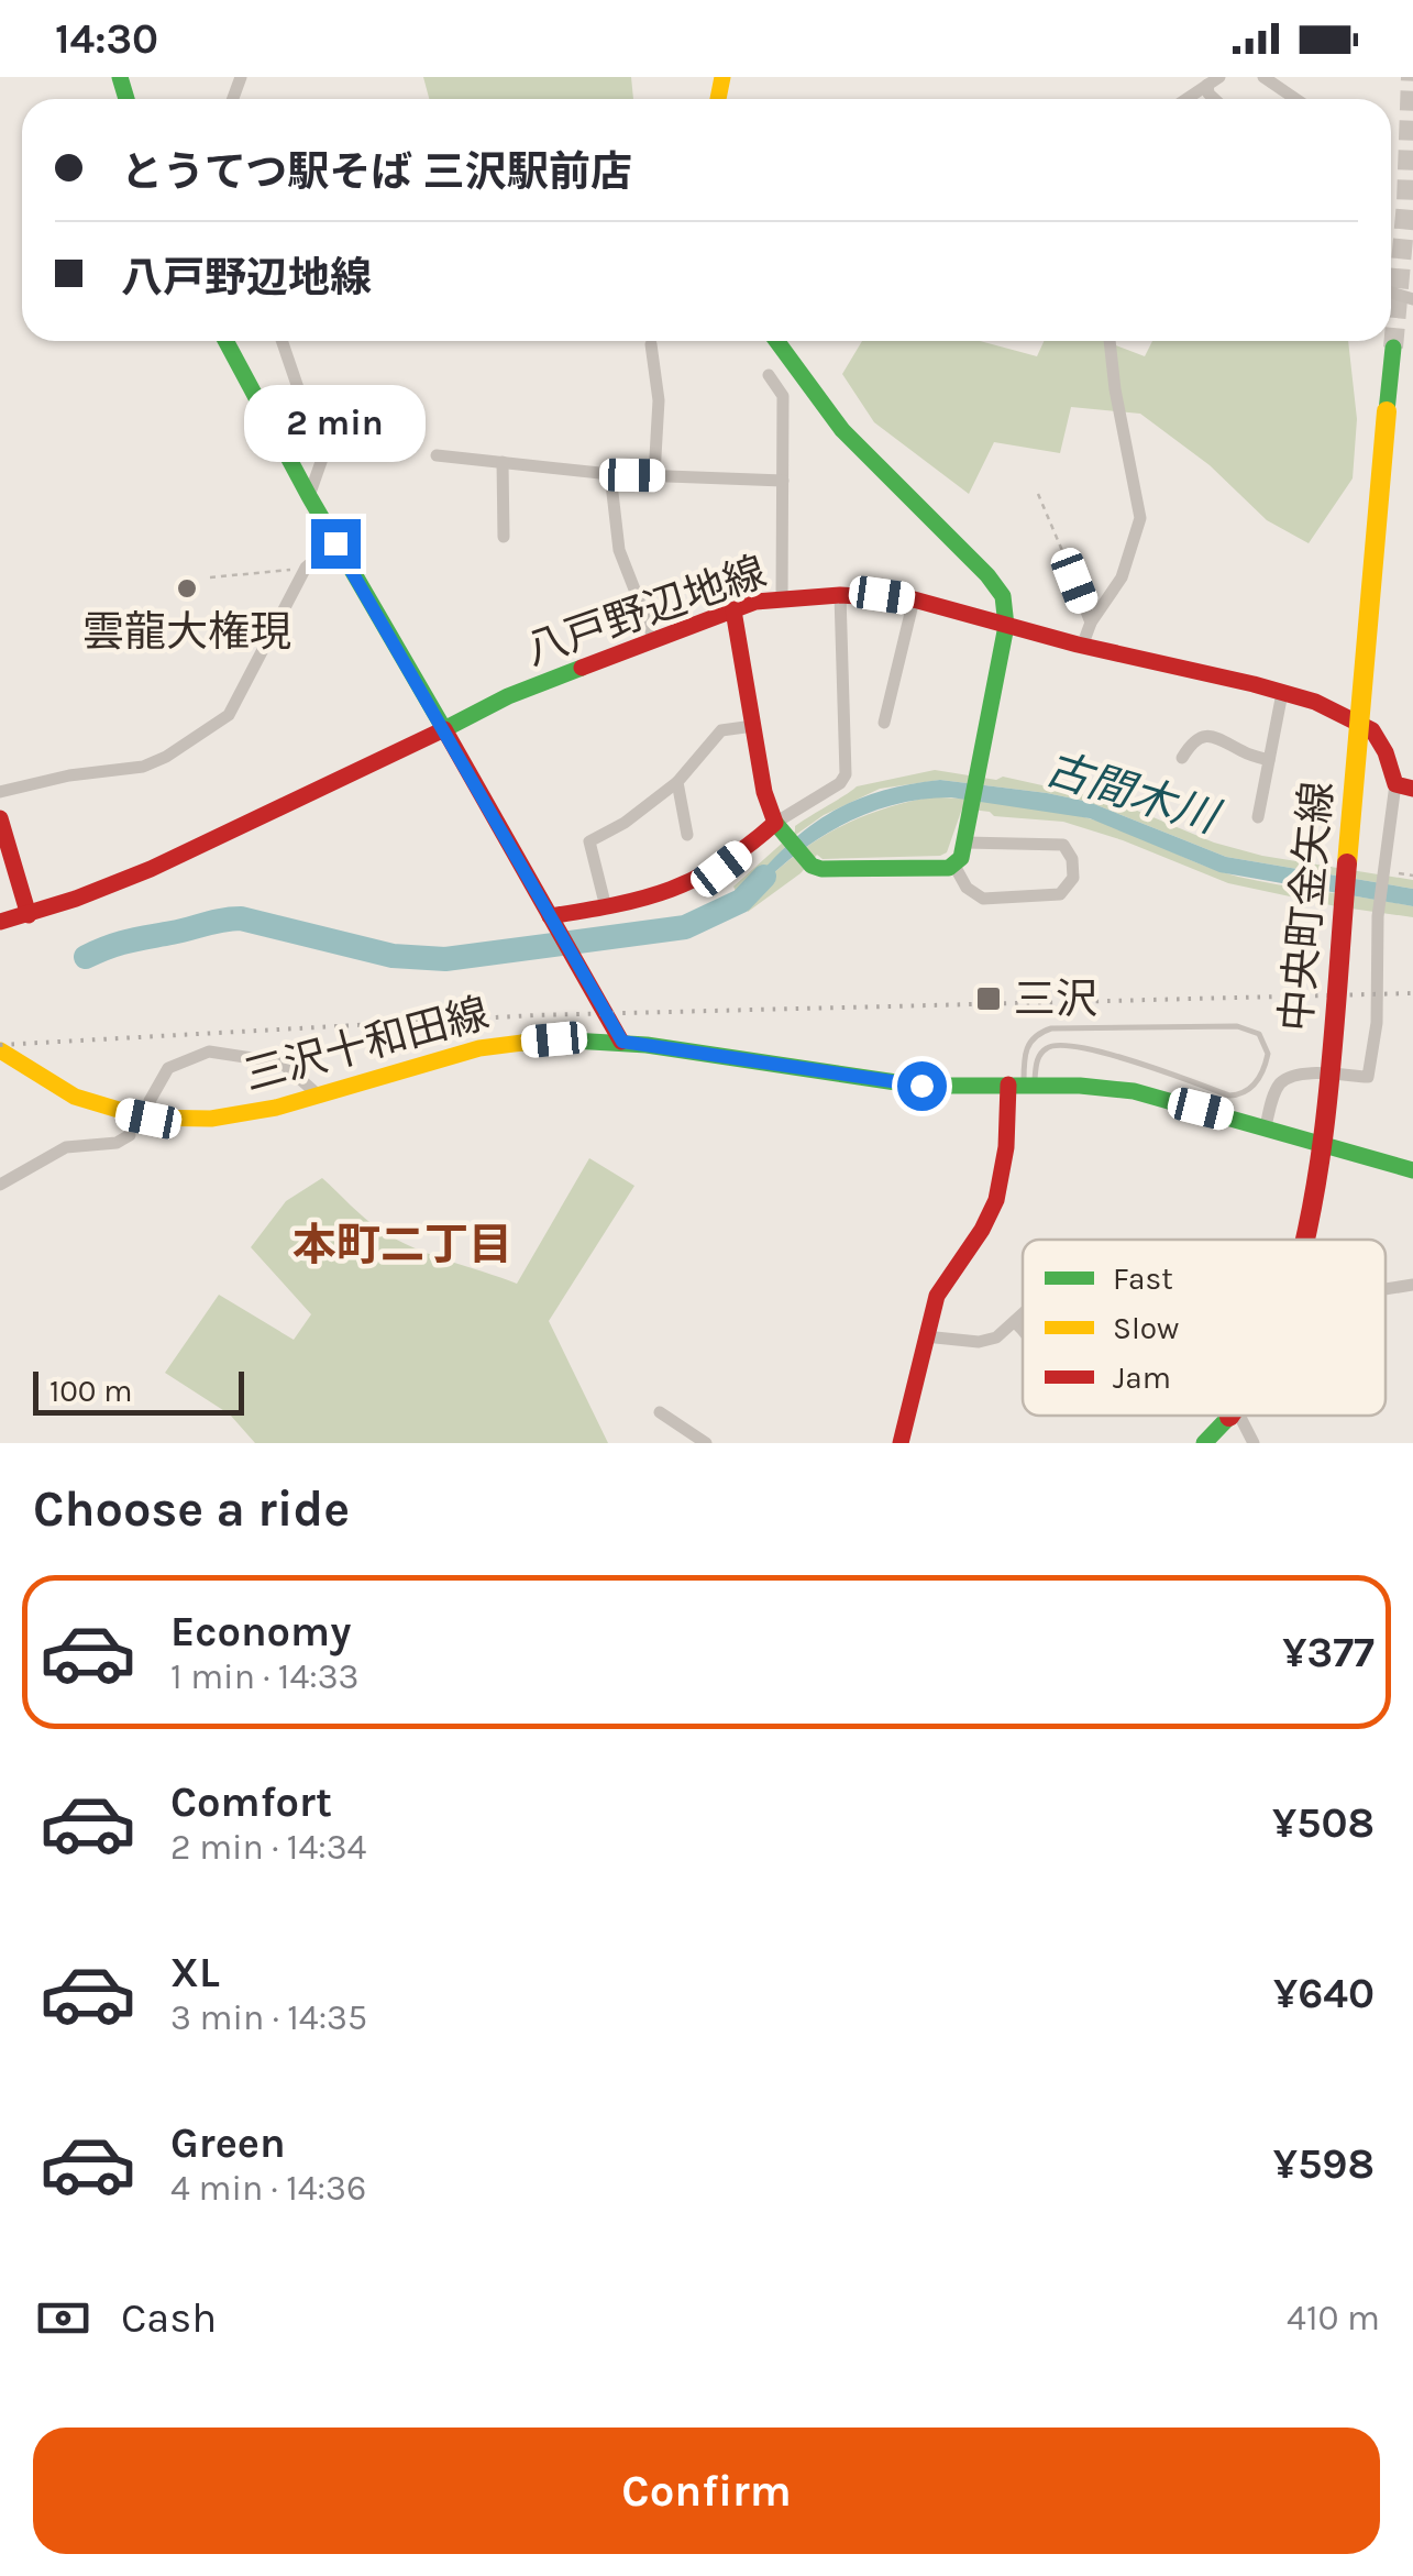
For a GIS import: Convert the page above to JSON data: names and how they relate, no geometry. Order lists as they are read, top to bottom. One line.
{"streets":{"main road":["八戸野辺地線","中央町金矢線","三沢十和田線"]},"districts":["本町二丁目"],"water":["古間木川"],"places":{"other":["雲龍大権現"],"transit":["三沢"]},"legend":["Fast","Slow","Jam"],"scale_bar":"100 m","page":{"status":"14:30","banner":["とうてつ駅そば 三沢駅前店","八戸野辺地線"],"bubble":"2 min","scale":"100 m","heading":"Choose a ride","list":[{"name":"Economy","note":"1 min · 14:33","value":"¥377"},{"name":"Comfort","note":"2 min · 14:34","value":"¥508"},{"name":"XL","note":"3 min · 14:35","value":"¥640"},{"name":"Green","note":"4 min · 14:36","value":"¥598"}],"pay":["Cash","410 m"],"buttons":"Confirm"}}
